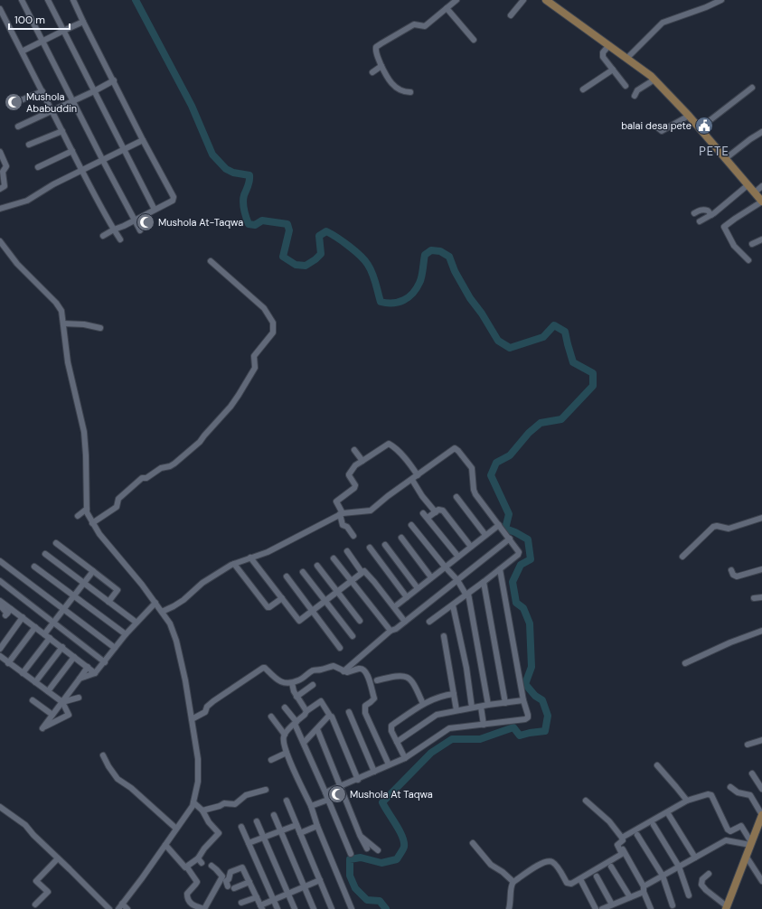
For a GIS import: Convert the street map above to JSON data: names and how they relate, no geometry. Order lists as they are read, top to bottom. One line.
{"districts":["PETE"],"places":{"mosque":["Mushola Ababuddin","Mushola At-Taqwa","Mushola At Taqwa"],"public building":["balai desa pete"]},"scale_bar":"100 m"}
